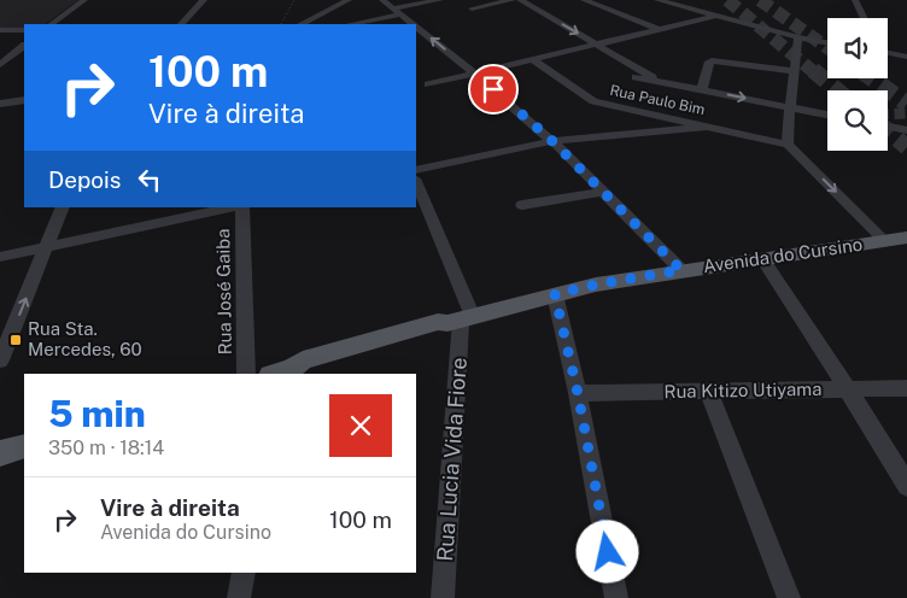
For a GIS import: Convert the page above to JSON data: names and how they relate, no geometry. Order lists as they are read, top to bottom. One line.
{"streets":{"main road":["Avenida do Cursino"],"street":["Rua Paulo Bim","Rua José Gaiba","Rua Kitizo Utiyama","Rua Lucia Vida Fiore"]},"crossings":[["Avenida do Cursino","Rua Lucia Vida Fiore"]],"places":{"transit":["Rua Sta. Mercedes, 60"]},"page":{"turn":["100 m","Vire à direita"],"then":"Depois","heading":["5 min","350 m · 18:14"],"list":[{"name":"Vire à direita","note":"Avenida do Cursino","value":"100 m"}]}}
